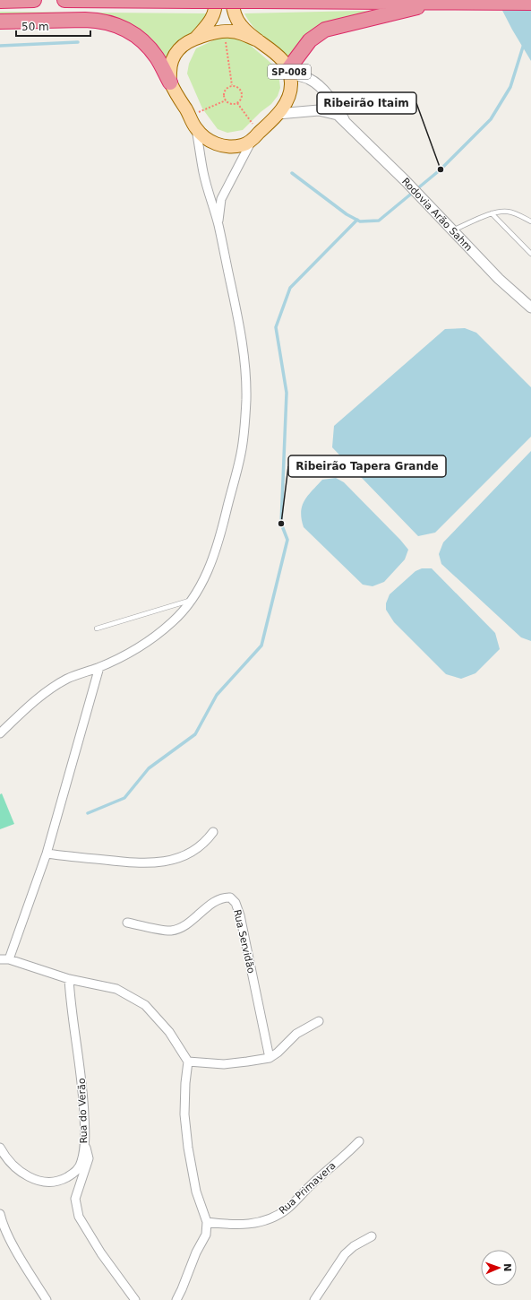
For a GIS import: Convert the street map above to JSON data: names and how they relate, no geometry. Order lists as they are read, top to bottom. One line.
{"streets":{"main road":["SP-008"],"street":["Rodovia Arão Sahm","Rua Servidão","Rua do Verão","Rua Primavera"]},"crossings":[["SP-008","Rodovia Arão Sahm"]],"places":["Ribeirão Itaim","Ribeirão Tapera Grande"],"scale_bar":"50 m","north":"right"}
